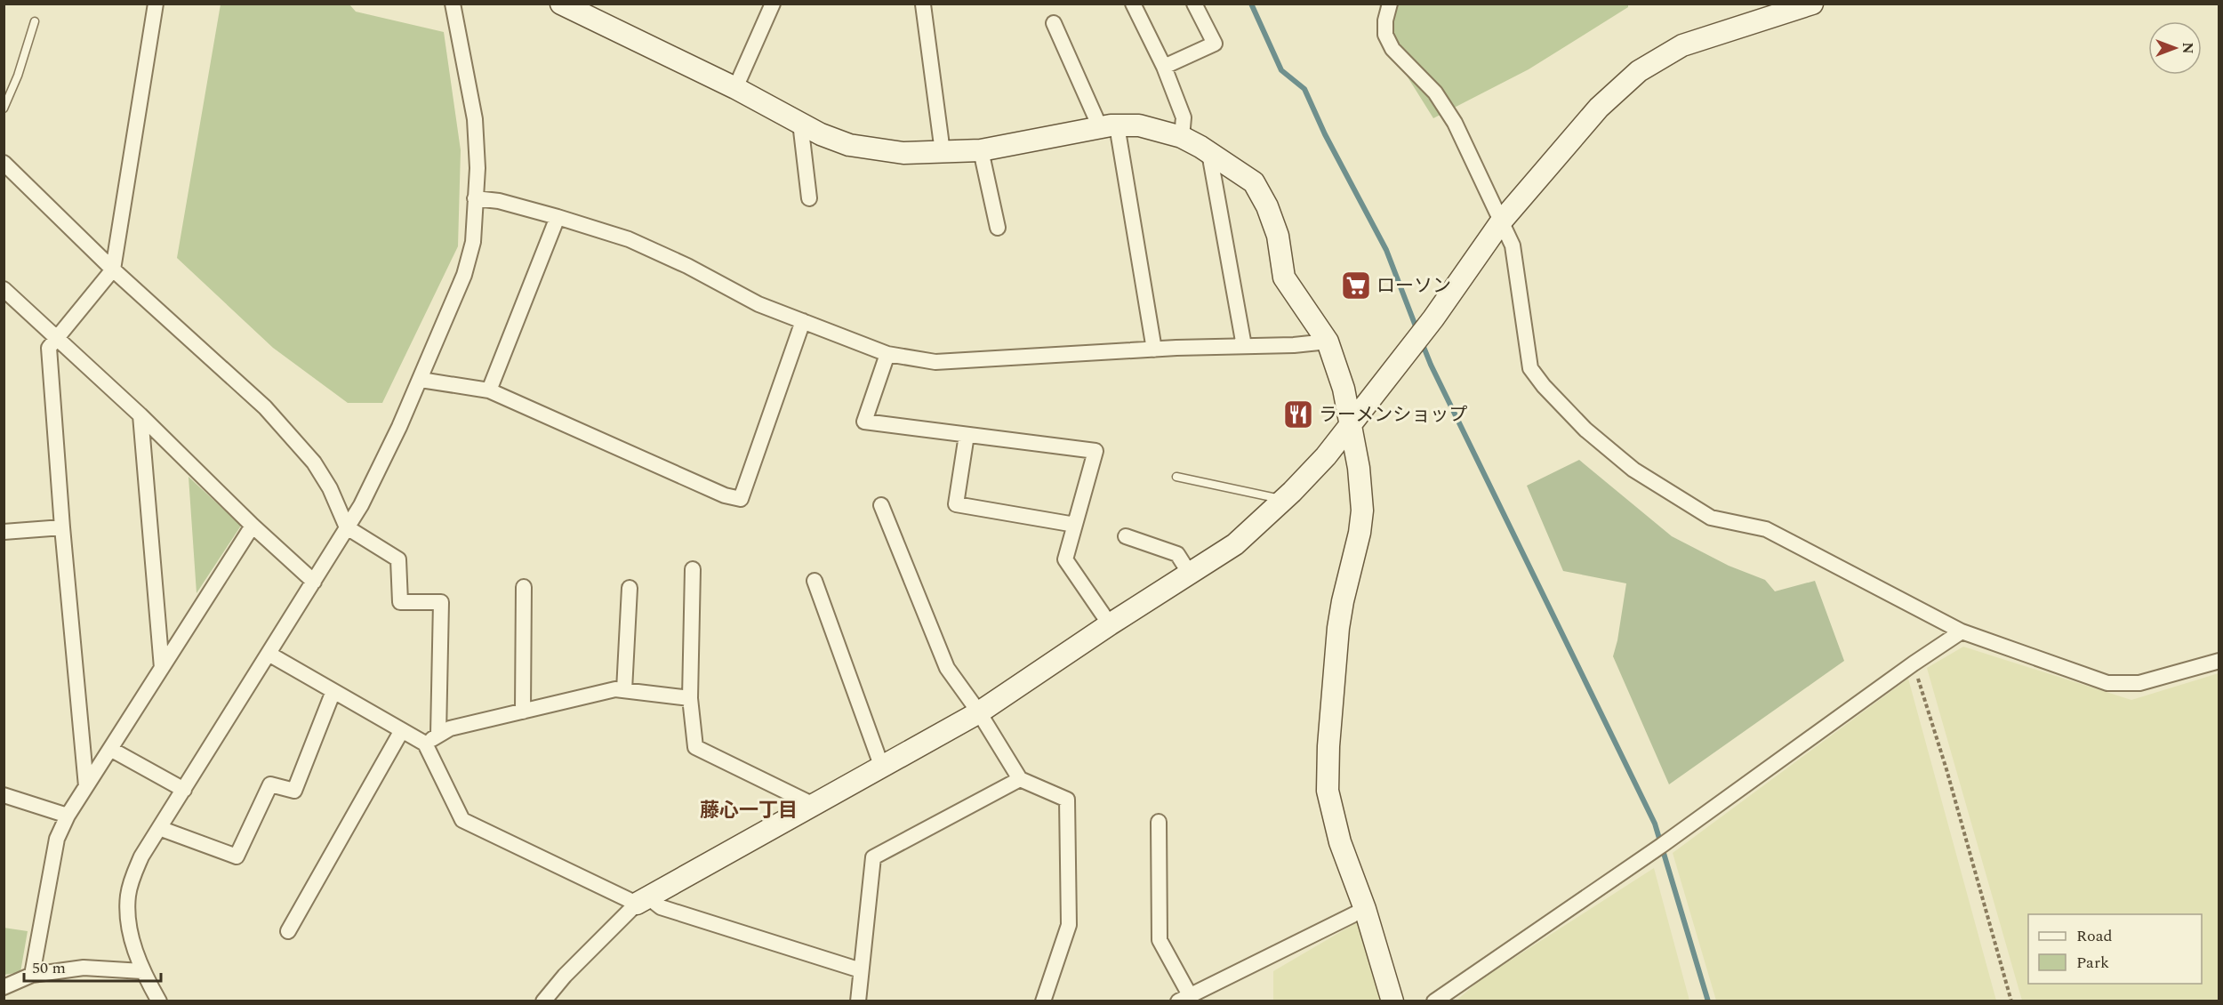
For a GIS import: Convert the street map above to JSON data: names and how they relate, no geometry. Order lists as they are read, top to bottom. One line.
{"districts":["藤心一丁目"],"places":{"supermarket":["ローソン"],"restaurant":["ラーメンショップ"]},"legend":["Road","Park"],"scale_bar":"50 m","north":"right"}
